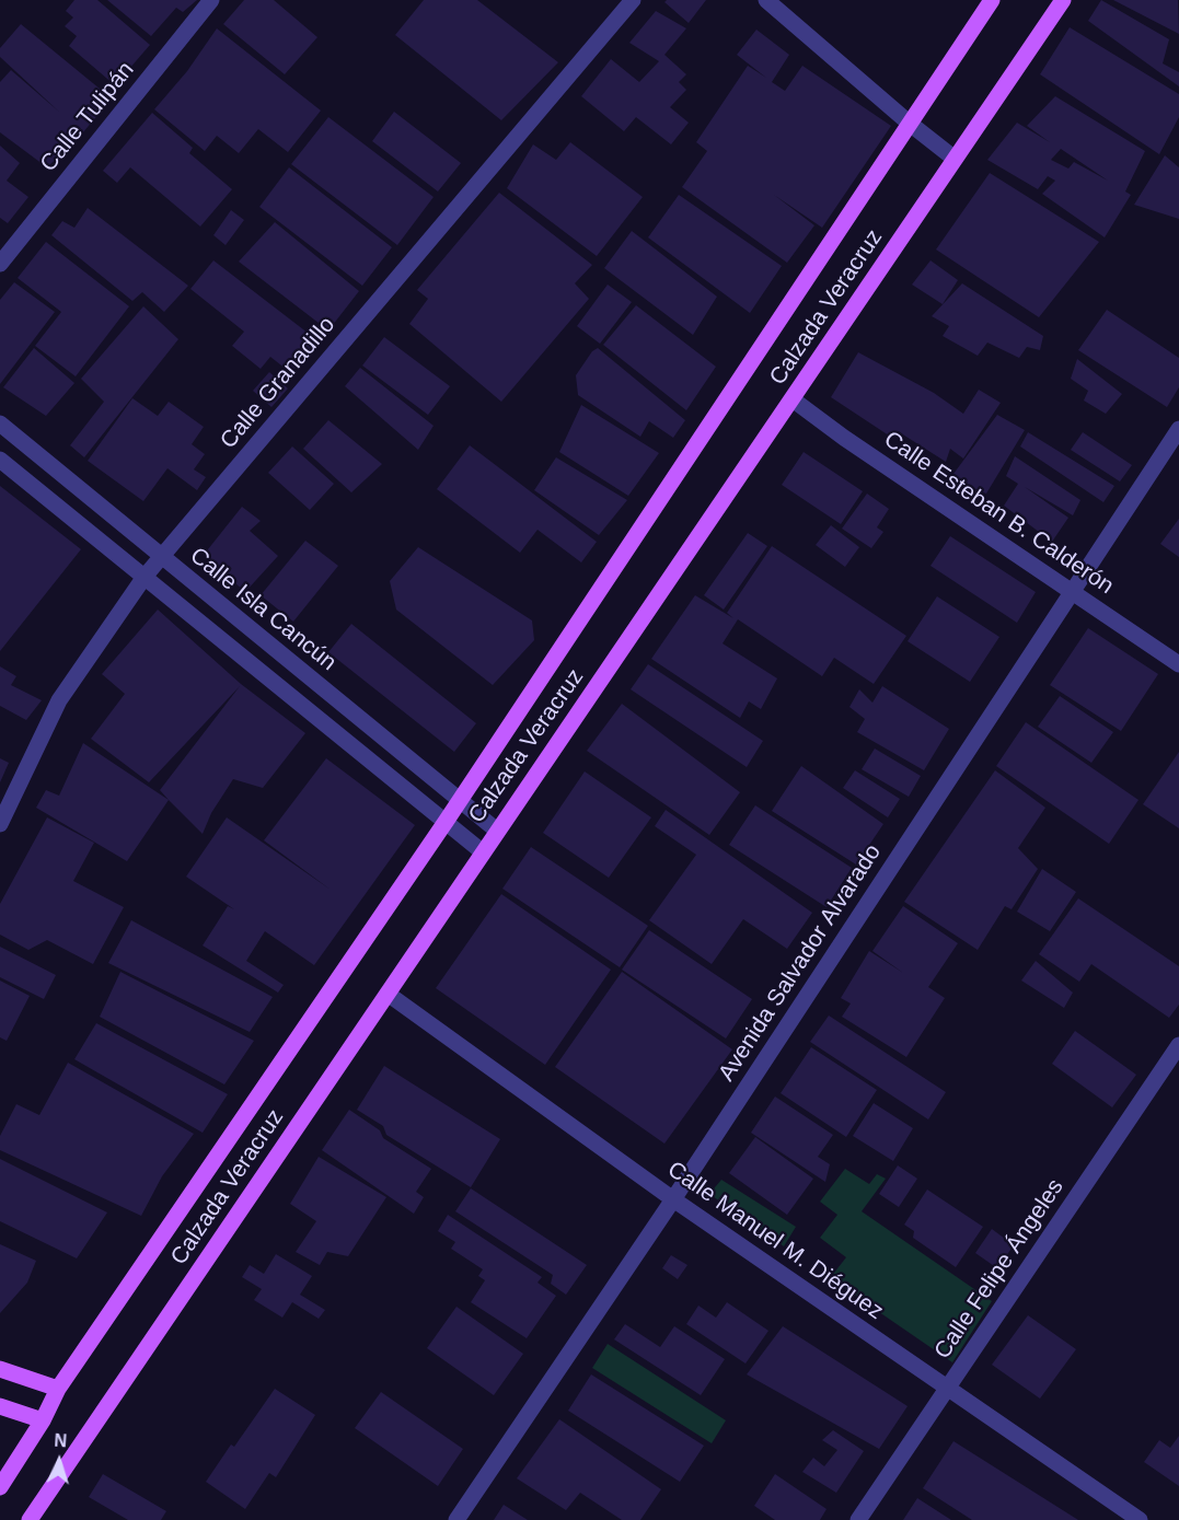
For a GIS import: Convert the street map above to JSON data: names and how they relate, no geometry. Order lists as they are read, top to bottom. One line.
{"streets":{"main road":["Calzada Veracruz"],"street":["Calle Tulipán","Calle Granadillo","Calle Esteban B. Calderón","Calle Isla Cancún","Avenida Salvador Alvarado","Calle Manuel M. Diéguez","Calle Felipe Ángeles"]},"crossings":[["Calzada Veracruz","Calle Esteban B. Calderón"],["Calzada Veracruz","Calle Isla Cancún"],["Calzada Veracruz","Calle Manuel M. Diéguez"],["Calle Granadillo","Calle Isla Cancún"],["Calle Esteban B. Calderón","Avenida Salvador Alvarado"],["Avenida Salvador Alvarado","Calle Manuel M. Diéguez"],["Calle Manuel M. Diéguez","Calle Felipe Ángeles"]],"north":"top"}
